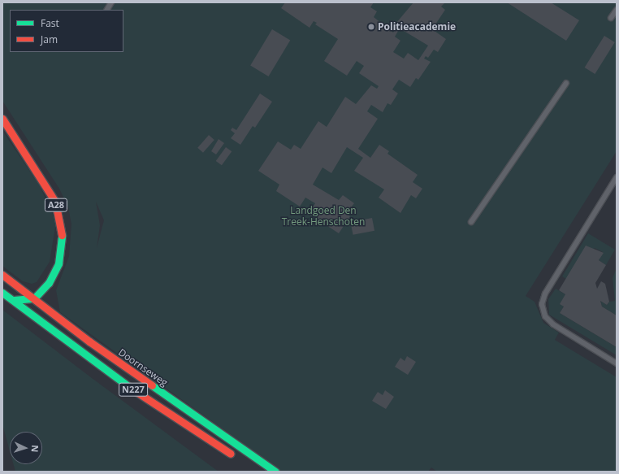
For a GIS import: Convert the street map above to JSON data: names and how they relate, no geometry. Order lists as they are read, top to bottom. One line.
{"streets":{"main road":["A28","Doornseweg","N227"]},"crossings":[["A28","Doornseweg"]],"parks":["Landgoed Den Treek-Henschoten"],"places":["Politieacademie"],"legend":["Fast","Jam"],"north":"right"}
